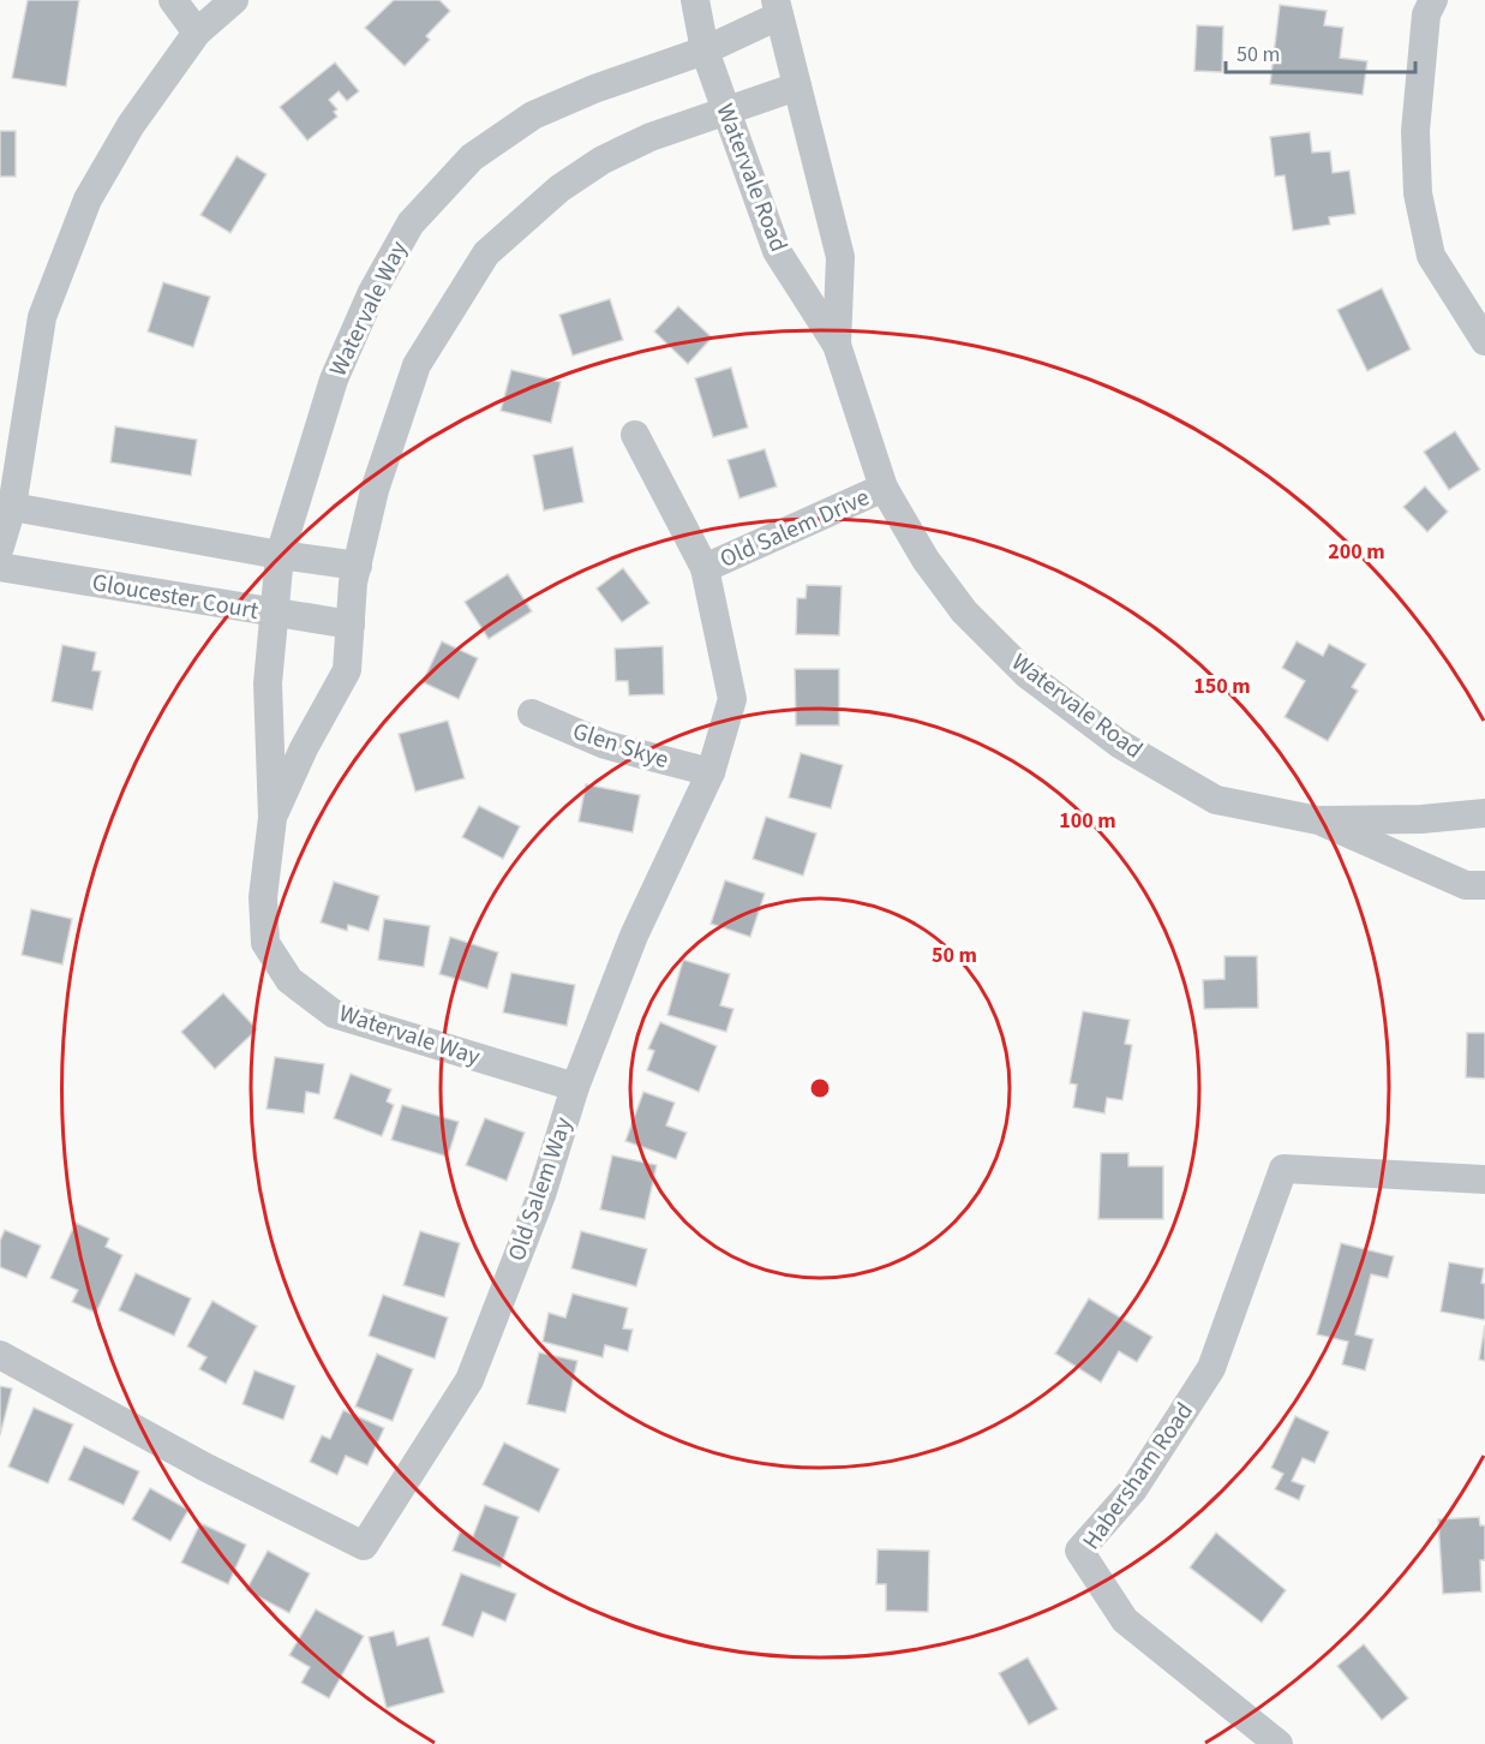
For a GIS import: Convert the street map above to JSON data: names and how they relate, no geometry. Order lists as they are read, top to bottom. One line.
{"streets":{"street":["Watervale Road","Watervale Way","Old Salem Drive","Gloucester Court","Glen Skye","Old Salem Way","Habersham Road"]},"crossings":[["Watervale Road","Watervale Way"],["Watervale Road","Old Salem Drive"],["Watervale Way","Gloucester Court"],["Watervale Way","Old Salem Way"],["Old Salem Drive","Old Salem Way"],["Glen Skye","Old Salem Way"]],"scale_bar":"50 m","rings":["200 m","150 m","100 m","50 m"]}
